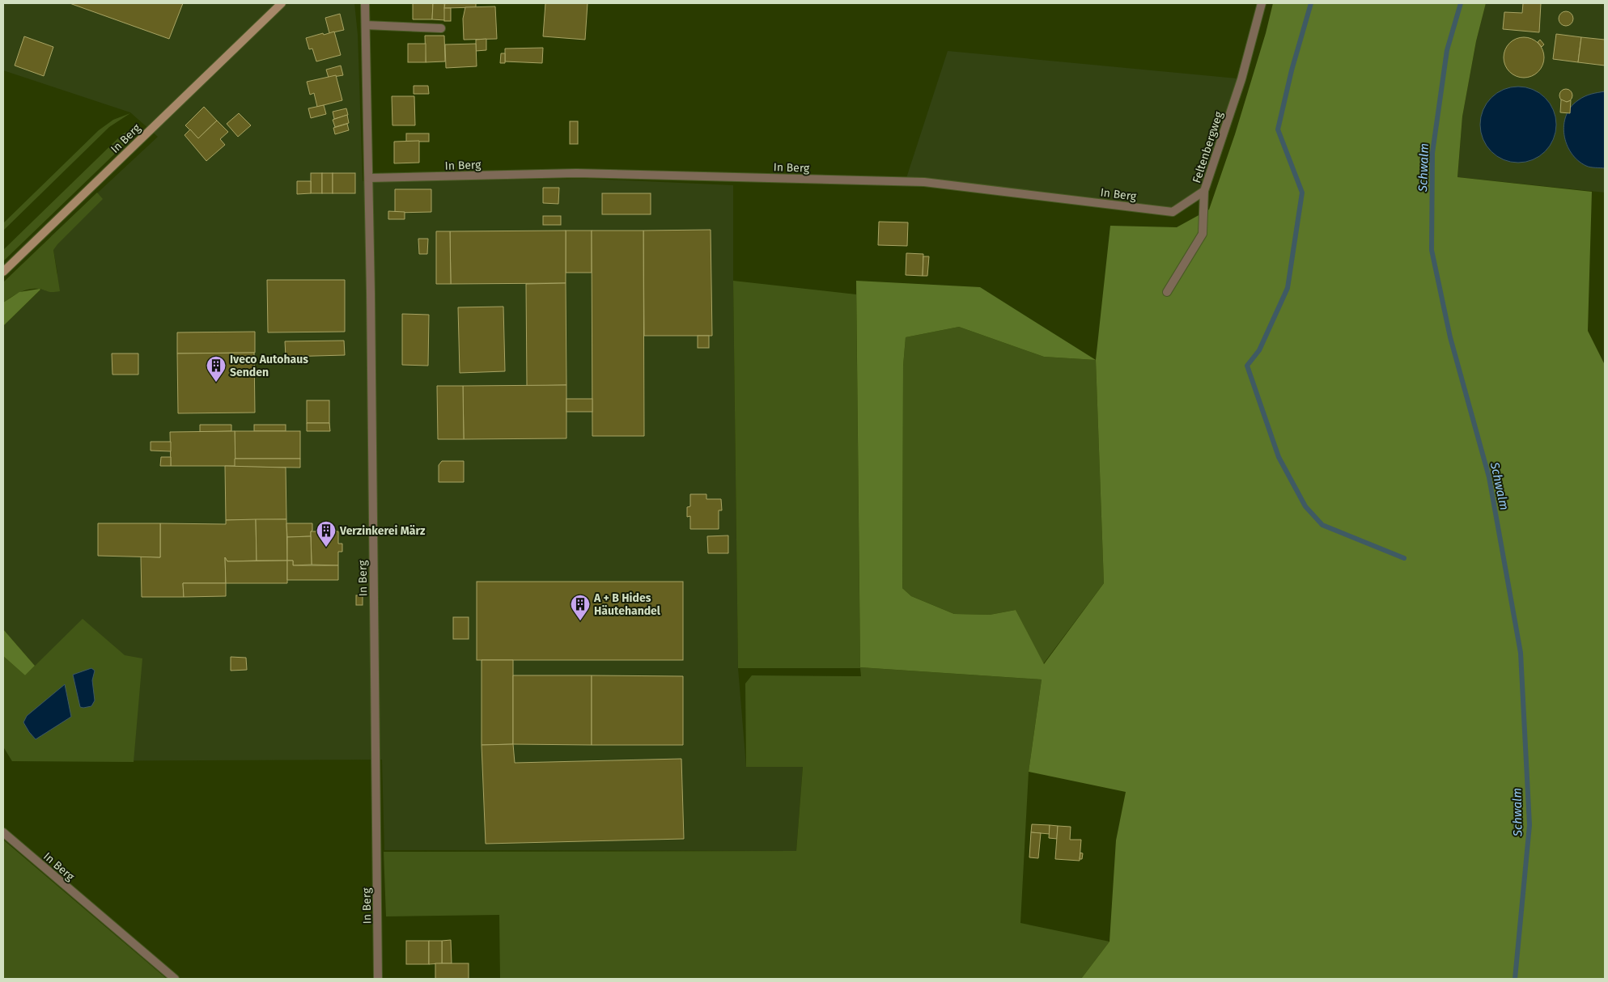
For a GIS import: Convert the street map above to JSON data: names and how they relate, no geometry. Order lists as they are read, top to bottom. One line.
{"streets":{"main road":["In Berg"],"street":["Feltenbergweg"]},"crossings":[["In Berg","Feltenbergweg"]],"water":["Schwalm"],"places":{"building":["Iveco Autohaus Senden","Verzinkerei März","A + B Hides Häutehandel"]}}
